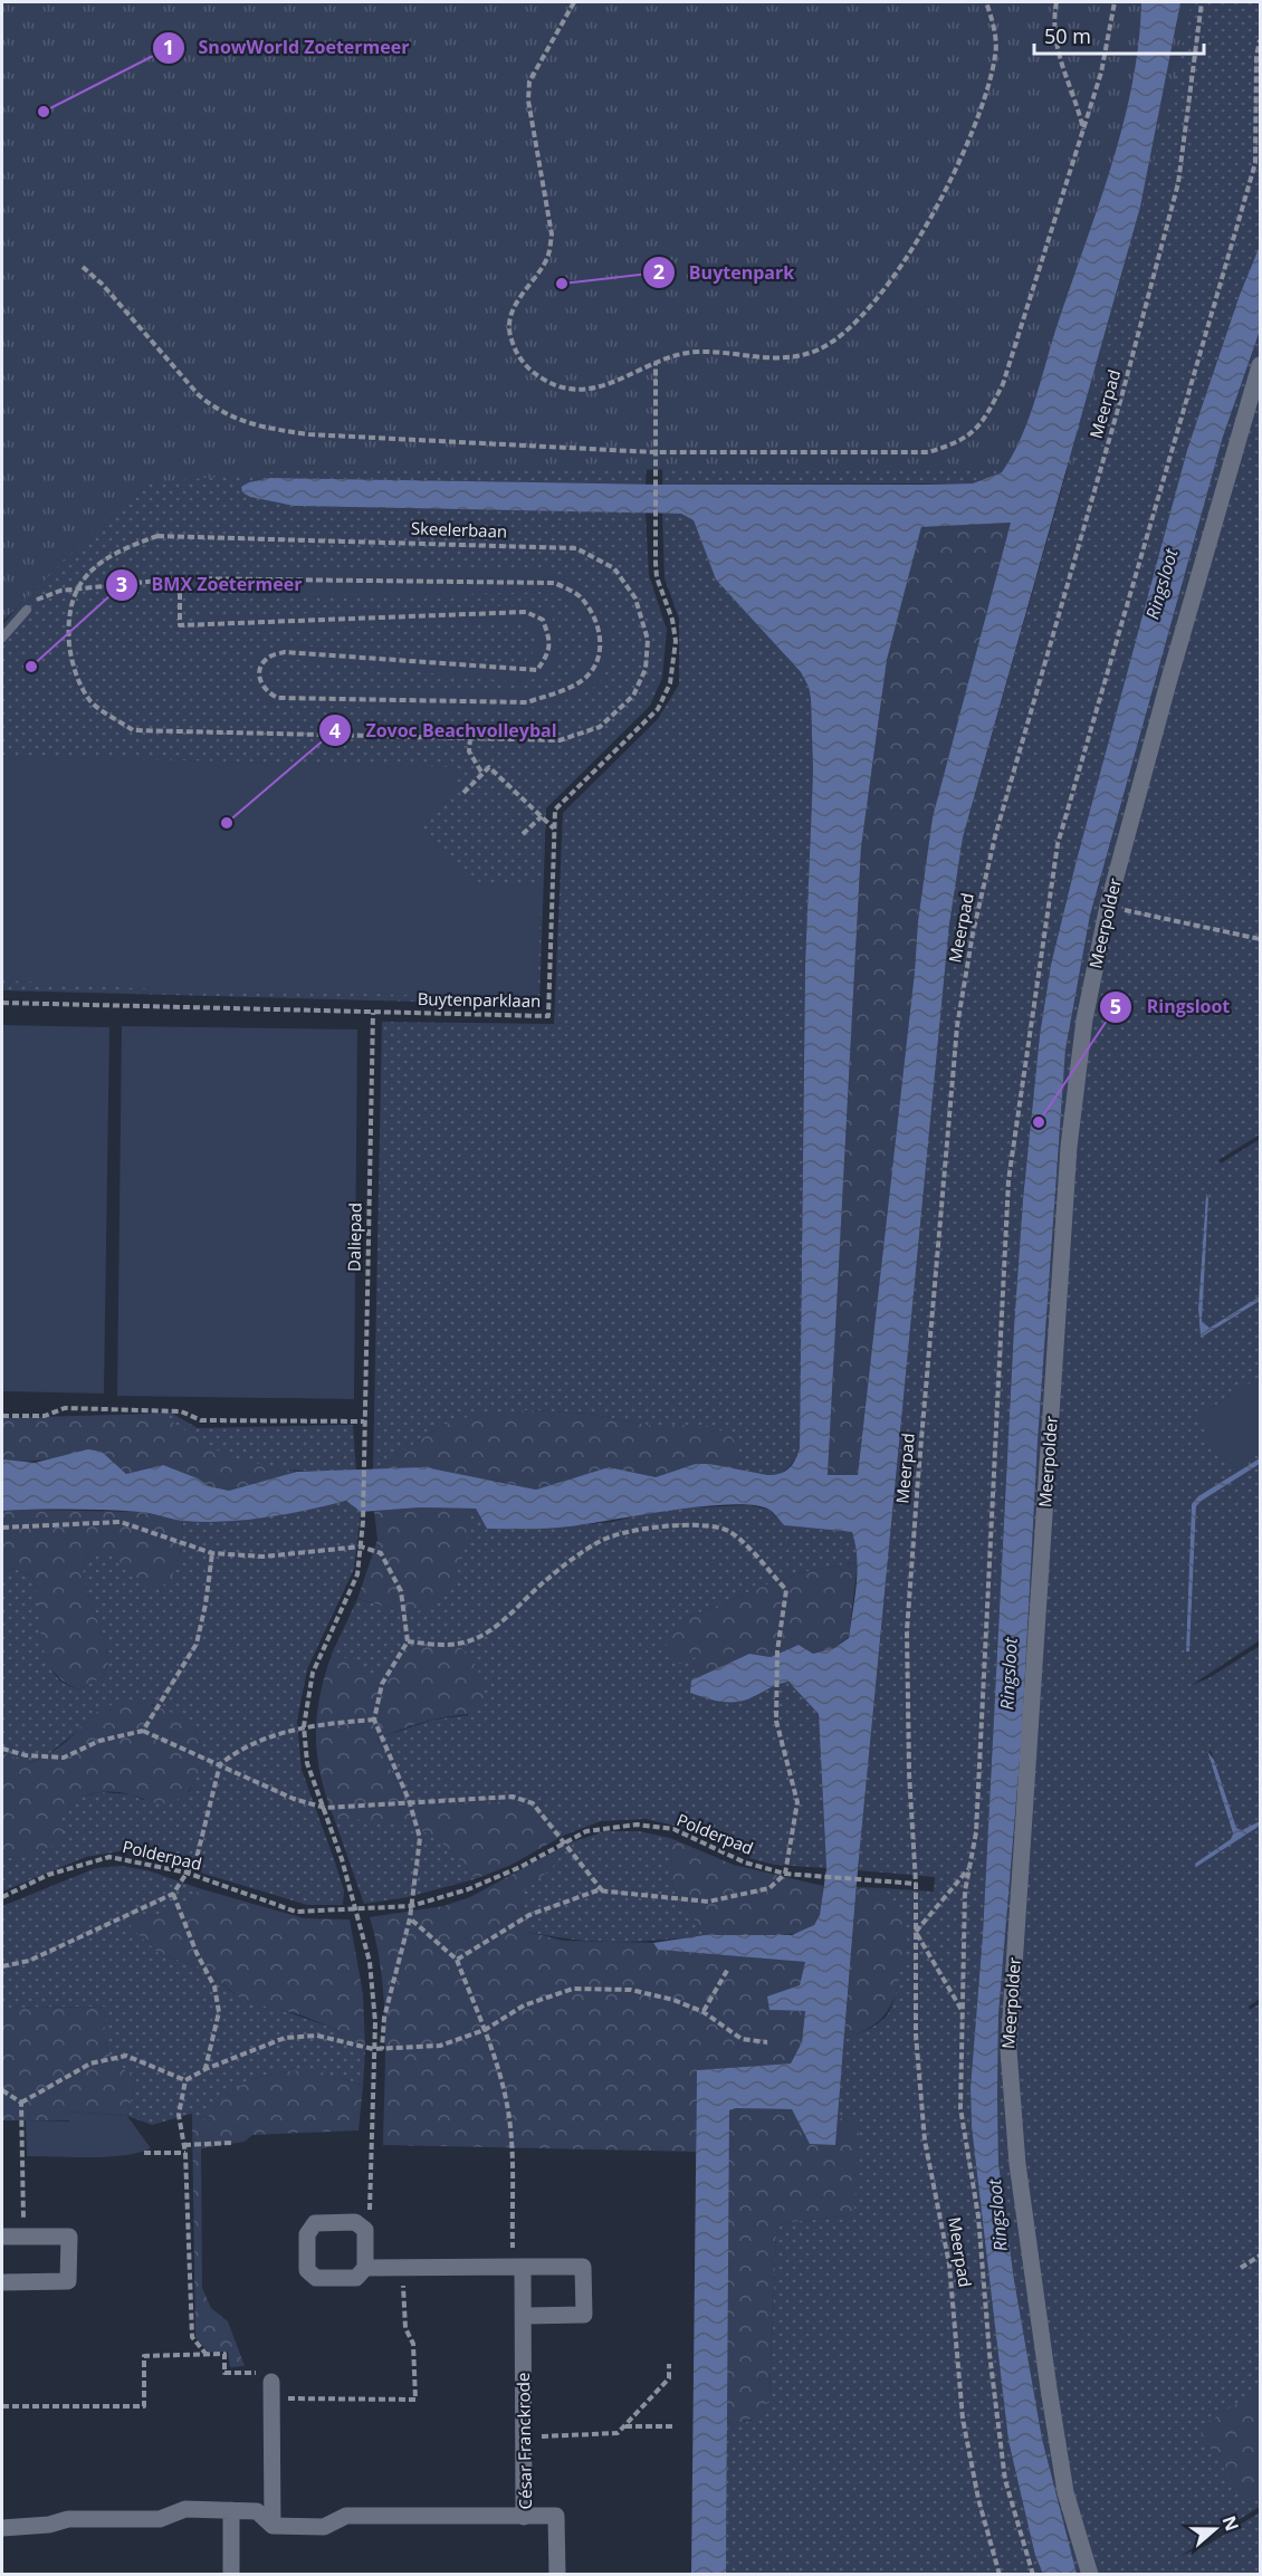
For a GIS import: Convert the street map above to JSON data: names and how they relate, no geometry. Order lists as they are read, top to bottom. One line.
{"streets":{"street":["Meerpolder","César Franckrode"],"path":["Meerpad","Skeelerbaan","Buytenparklaan","Daliepad","Polderpad"]},"crossings":[["Meerpad","Polderpad"],["Buytenparklaan","Daliepad"],["Daliepad","Polderpad"]],"water":["Ringsloot"],"places":["SnowWorld Zoetermeer","Buytenpark","BMX Zoetermeer","Zovoc Beachvolleybal","Ringsloot"],"scale_bar":"50 m","north":"right"}
